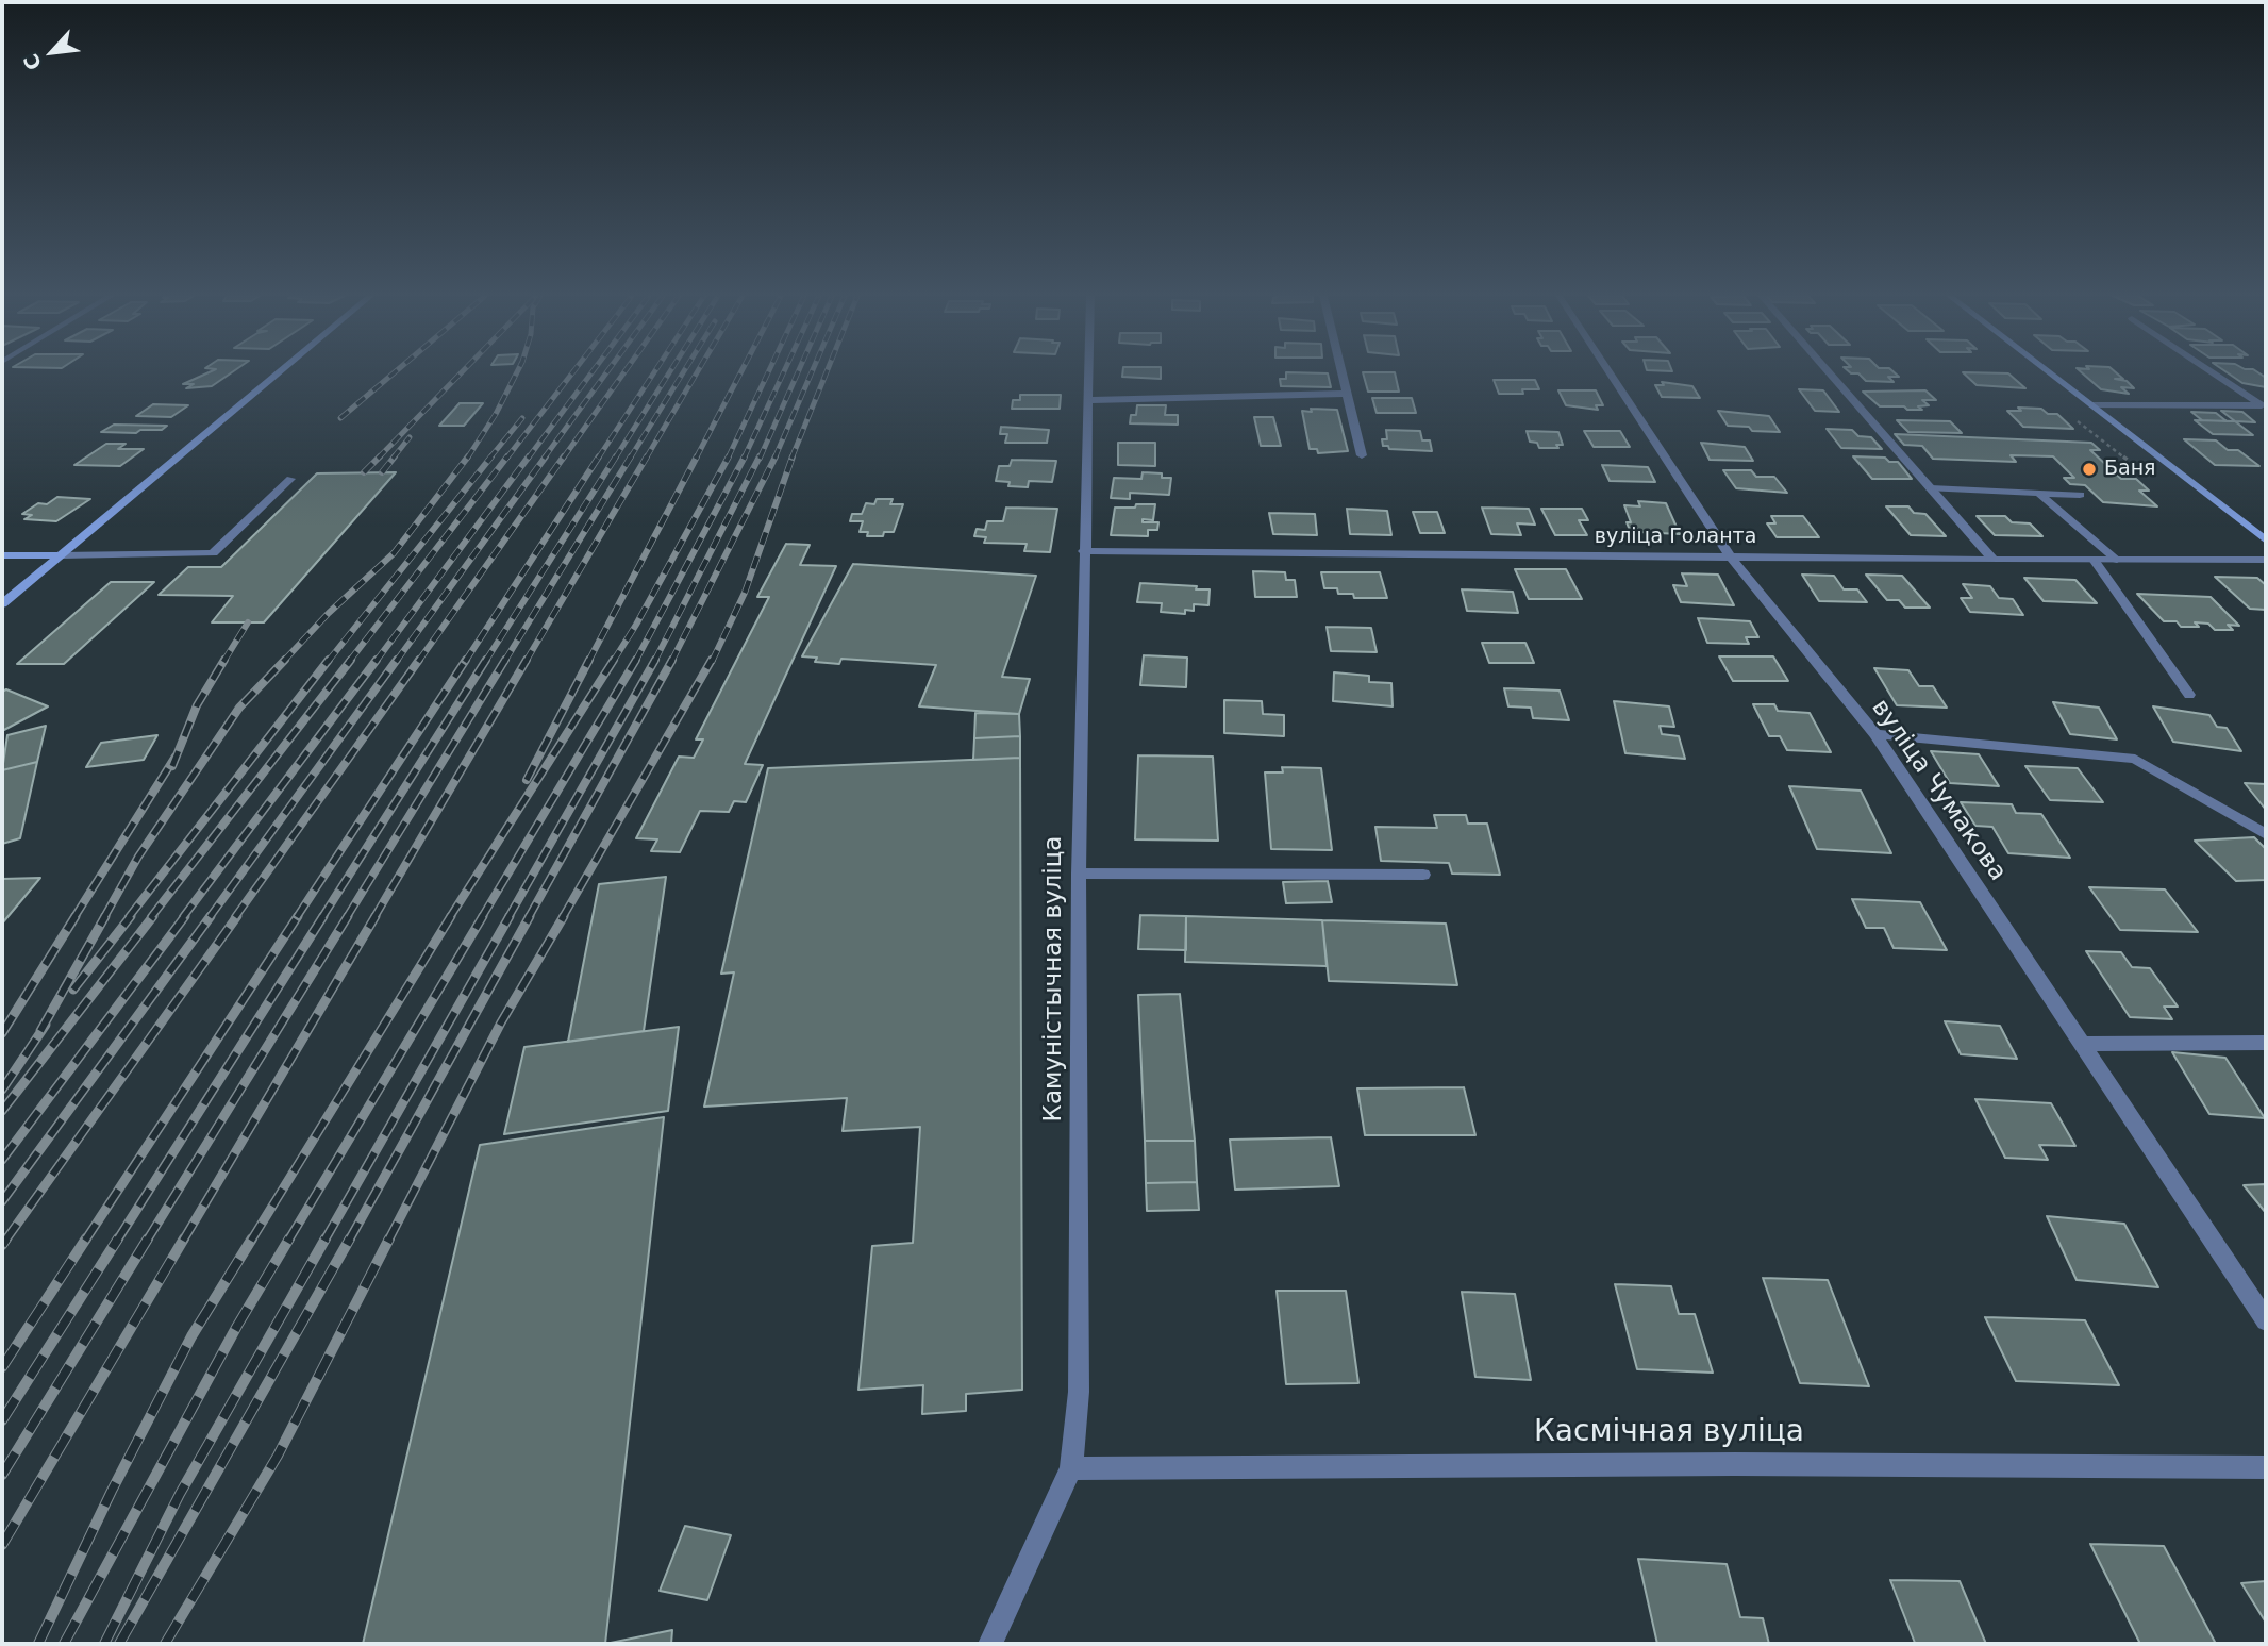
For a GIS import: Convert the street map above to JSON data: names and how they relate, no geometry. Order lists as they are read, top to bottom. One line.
{"streets":{"street":["вуліца Голанта","вуліца Чумакова","Камуністычная вуліца","Касмічная вуліца"]},"crossings":[["вуліца Голанта","вуліца Чумакова"],["вуліца Голанта","Камуністычная вуліца"],["Камуністычная вуліца","Касмічная вуліца"]],"places":["Баня"],"north":"bottom left"}
